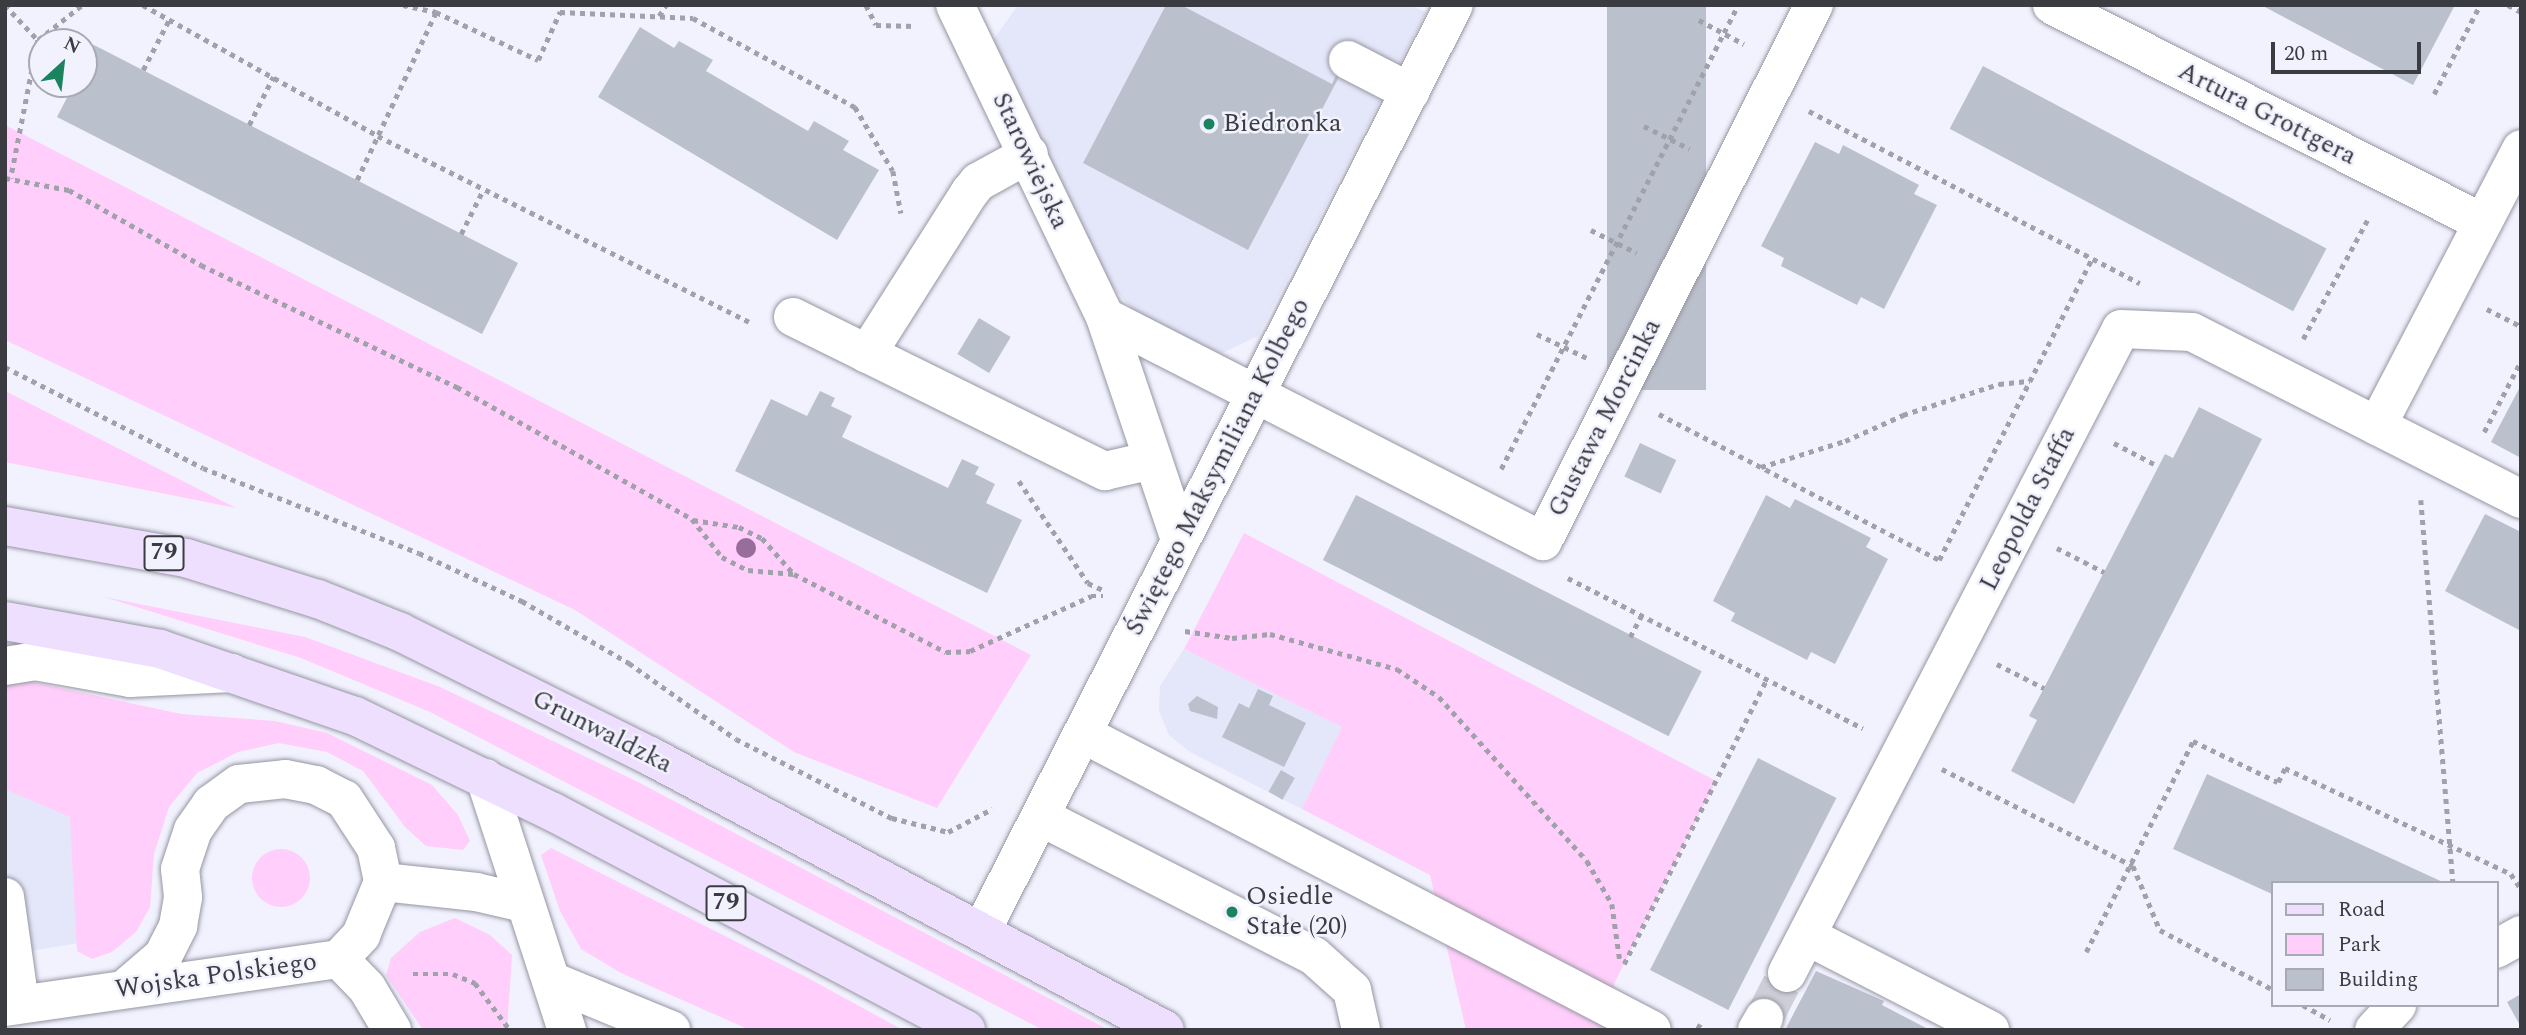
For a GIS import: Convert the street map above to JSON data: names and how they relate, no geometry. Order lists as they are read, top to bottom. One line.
{"streets":{"main road":["79","Grunwaldzka"],"street":["Artura Grottgera","Starowiejska","Gustawa Morcinka","Świętego Maksymiliana Kolbego","Leopolda Staffa","Wojska Polskiego"]},"crossings":[["Starowiejska","Świętego Maksymiliana Kolbego"],["Gustawa Morcinka","Świętego Maksymiliana Kolbego"],["Świętego Maksymiliana Kolbego","Grunwaldzka"]],"places":["Biedronka","Osiedle Stałe (20)"],"legend":["Road","Park","Building"],"scale_bar":"20 m","north":"top right"}
